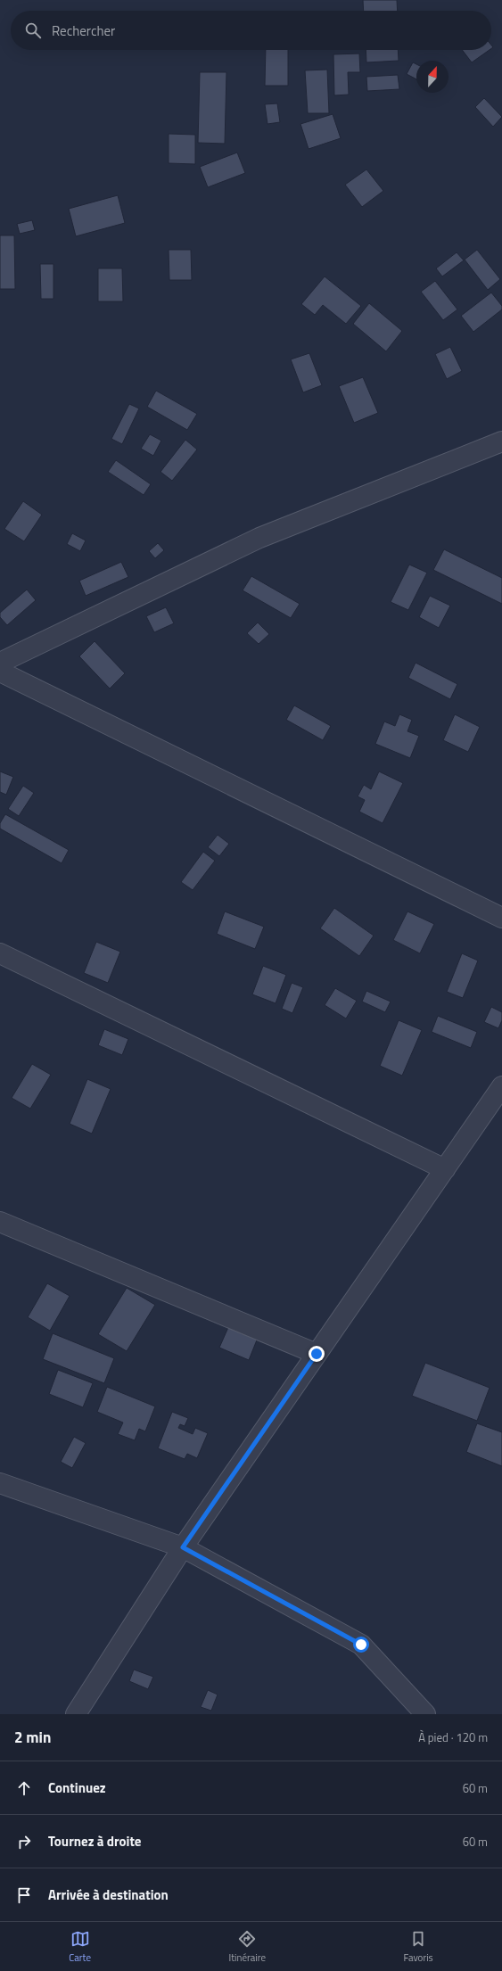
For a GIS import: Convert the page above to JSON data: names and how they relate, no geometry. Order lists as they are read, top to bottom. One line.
{"north":"top","page":{"search":"Rechercher","heading":["2 min","À pied · 120 m"],"list":[["Continuez","60 m"],["Tournez à droite","60 m"],"Arrivée à destination"],"nav":["Carte","Itinéraire","Favoris"]}}
